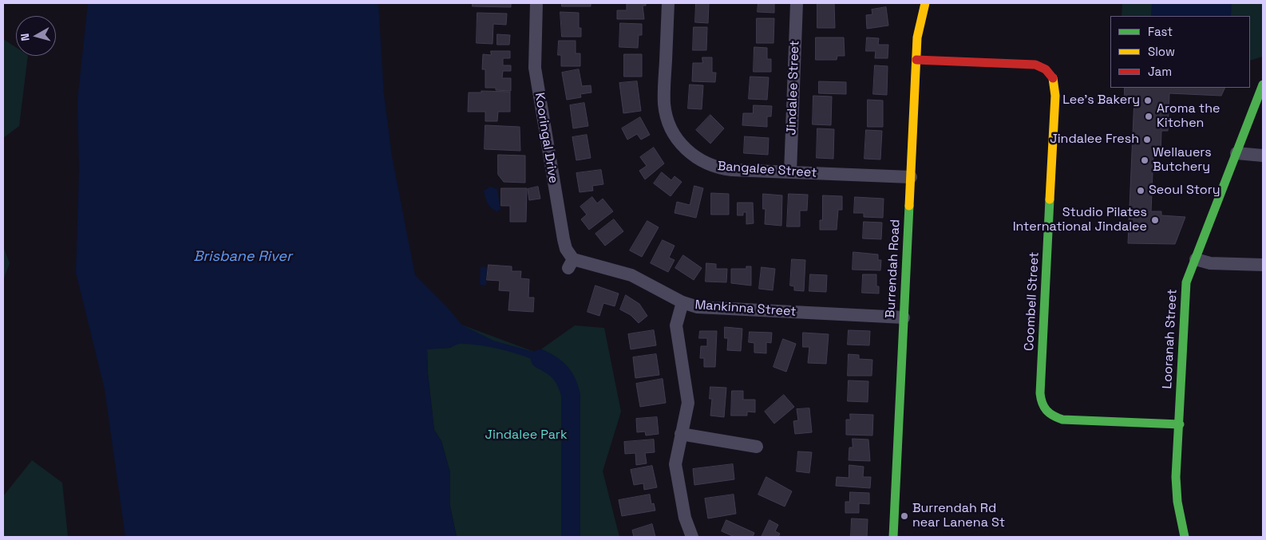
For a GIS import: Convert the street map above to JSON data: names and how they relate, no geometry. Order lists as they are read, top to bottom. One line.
{"streets":{"street":["Jindalee Street","Kooringal Drive","Bangalee Street","Burrendah Road","Coombell Street","Mankinna Street","Looranah Street"]},"crossings":[["Jindalee Street","Bangalee Street"],["Kooringal Drive","Mankinna Street"],["Bangalee Street","Burrendah Road"],["Burrendah Road","Coombell Street"],["Burrendah Road","Mankinna Street"],["Coombell Street","Looranah Street"]],"water":["Brisbane River"],"parks":["Jindalee Park"],"places":["Lee's Bakery","Aroma the Kitchen","Jindalee Fresh","Wellauers Butchery","Seoul Story","Studio Pilates International Jindalee","Burrendah Rd near Lanena St"],"legend":["Fast","Slow","Jam"],"north":"left"}
